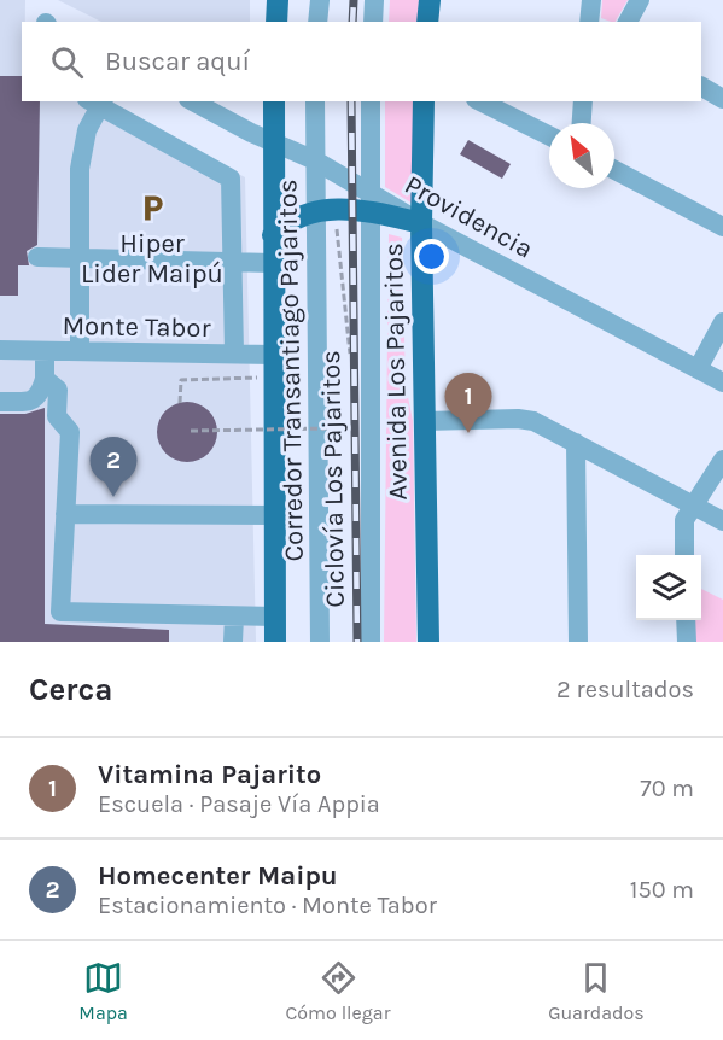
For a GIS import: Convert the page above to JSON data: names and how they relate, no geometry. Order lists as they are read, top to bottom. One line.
{"streets":{"main road":["Avenida Los Pajaritos"],"street":["Providencia","Monte Tabor","Corredor Transantiago Pajaritos"],"path":["Ciclovía Los Pajaritos"]},"crossings":[["Providencia","Corredor Transantiago Pajaritos"],["Providencia","Avenida Los Pajaritos"],["Corredor Transantiago Pajaritos","Ciclovía Los Pajaritos"]],"places":{"parking":["Hiper Lider Maipú"]},"north":"top left","page":{"search":"Buscar aquí","pins":["1","2"],"heading":["Cerca","2 resultados"],"list":[{"mark":"1","name":"Vitamina Pajarito","note":"Escuela · Pasaje Vía Appia","value":"70 m"},{"mark":"2","name":"Homecenter Maipu","note":"Estacionamiento · Monte Tabor","value":"150 m"}],"nav":["Mapa","Cómo llegar","Guardados"]}}
